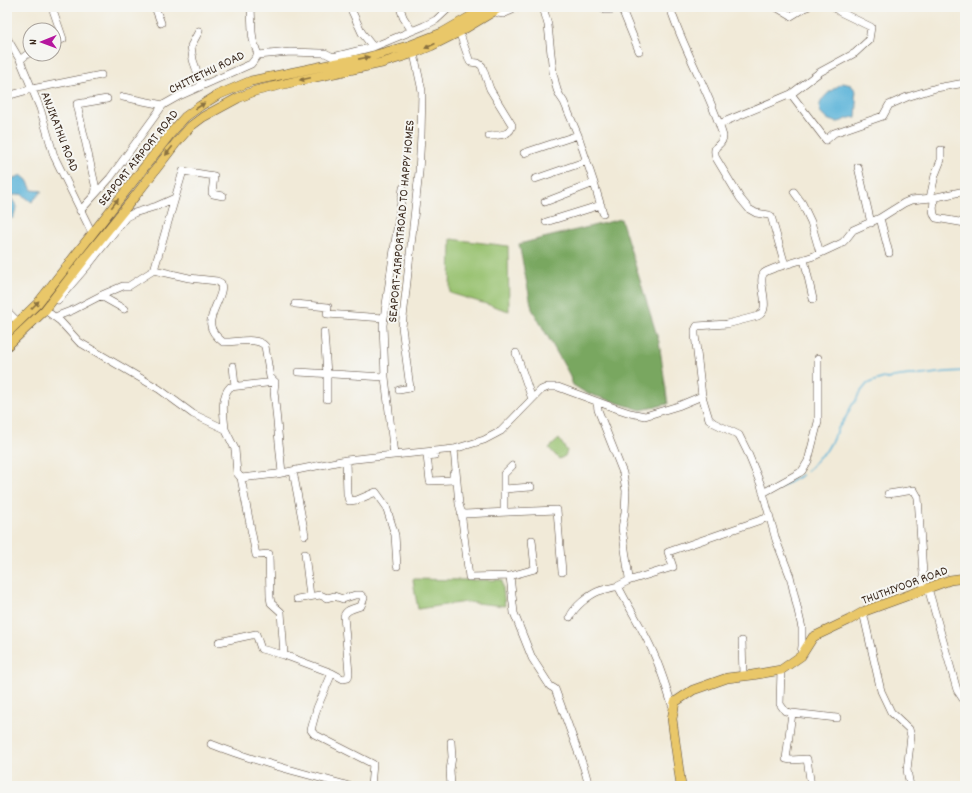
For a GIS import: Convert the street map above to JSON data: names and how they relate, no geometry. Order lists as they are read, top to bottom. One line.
{"streets":{"main road":["SEAPORT AIRPORT ROAD","THUTHIYOOR ROAD"],"street":["CHITTETHU ROAD","ANJIKATHU ROAD","SEAPORT-AIRPORTROAD TO HAPPY HOMES"]},"crossings":[["CHITTETHU ROAD","ANJIKATHU ROAD"],["CHITTETHU ROAD","SEAPORT AIRPORT ROAD"],["ANJIKATHU ROAD","SEAPORT AIRPORT ROAD"],["SEAPORT AIRPORT ROAD","SEAPORT-AIRPORTROAD TO HAPPY HOMES"]],"north":"left"}
